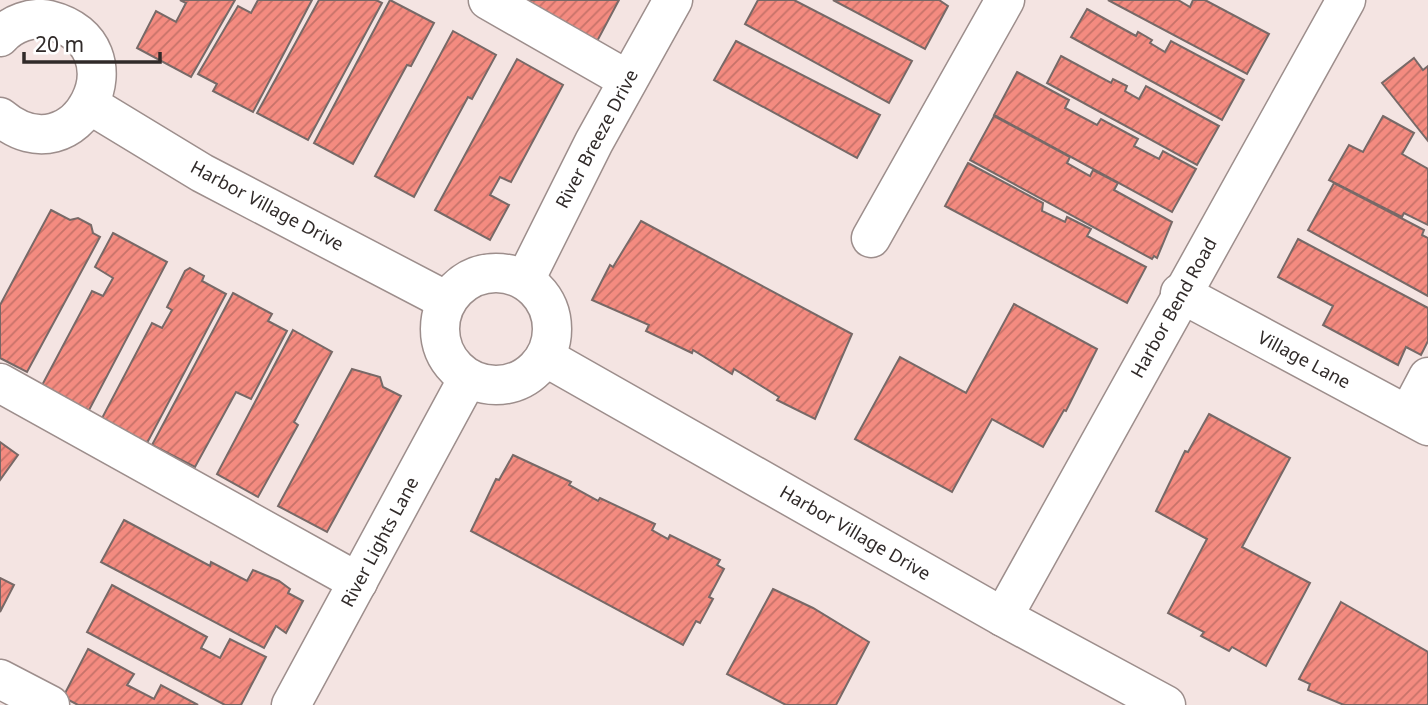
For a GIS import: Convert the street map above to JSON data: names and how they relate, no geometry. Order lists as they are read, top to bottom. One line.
{"streets":{"street":["River Breeze Drive","Harbor Village Drive","Harbor Bend Road","Village Lane","River Lights Lane"]},"crossings":[["River Breeze Drive","Harbor Village Drive"],["River Breeze Drive","River Lights Lane"],["Harbor Village Drive","Harbor Bend Road"],["Harbor Village Drive","River Lights Lane"],["Harbor Bend Road","Village Lane"]],"scale_bar":"20 m"}
